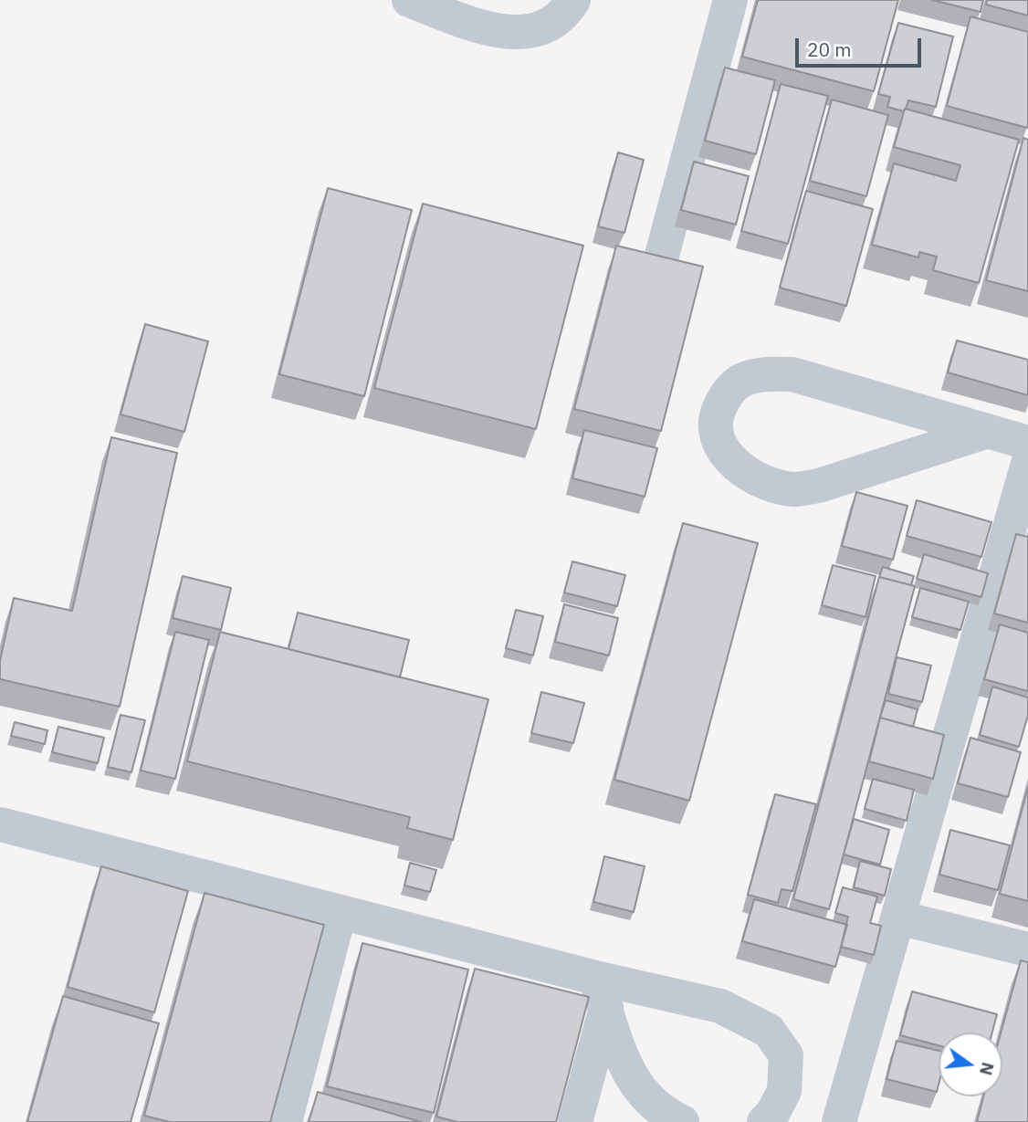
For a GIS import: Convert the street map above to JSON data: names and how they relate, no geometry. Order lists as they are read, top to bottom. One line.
{"scale_bar":"20 m","north":"right"}
